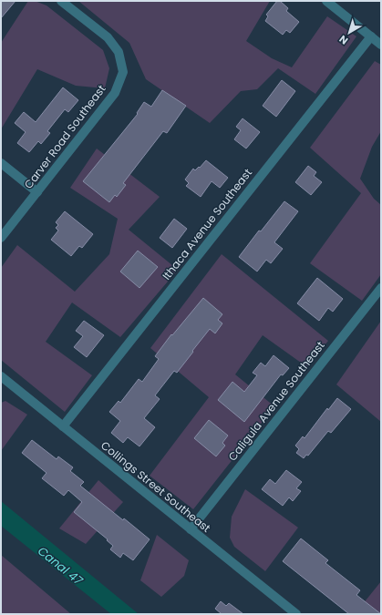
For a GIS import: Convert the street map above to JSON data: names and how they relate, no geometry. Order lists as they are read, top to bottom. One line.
{"streets":{"street":["Carver Road Southeast","Ithaca Avenue Southeast","Caligula Avenue Southeast","Collings Street Southeast"]},"crossings":[["Ithaca Avenue Southeast","Collings Street Southeast"],["Caligula Avenue Southeast","Collings Street Southeast"]],"water":["Canal 47"],"north":"bottom left"}
